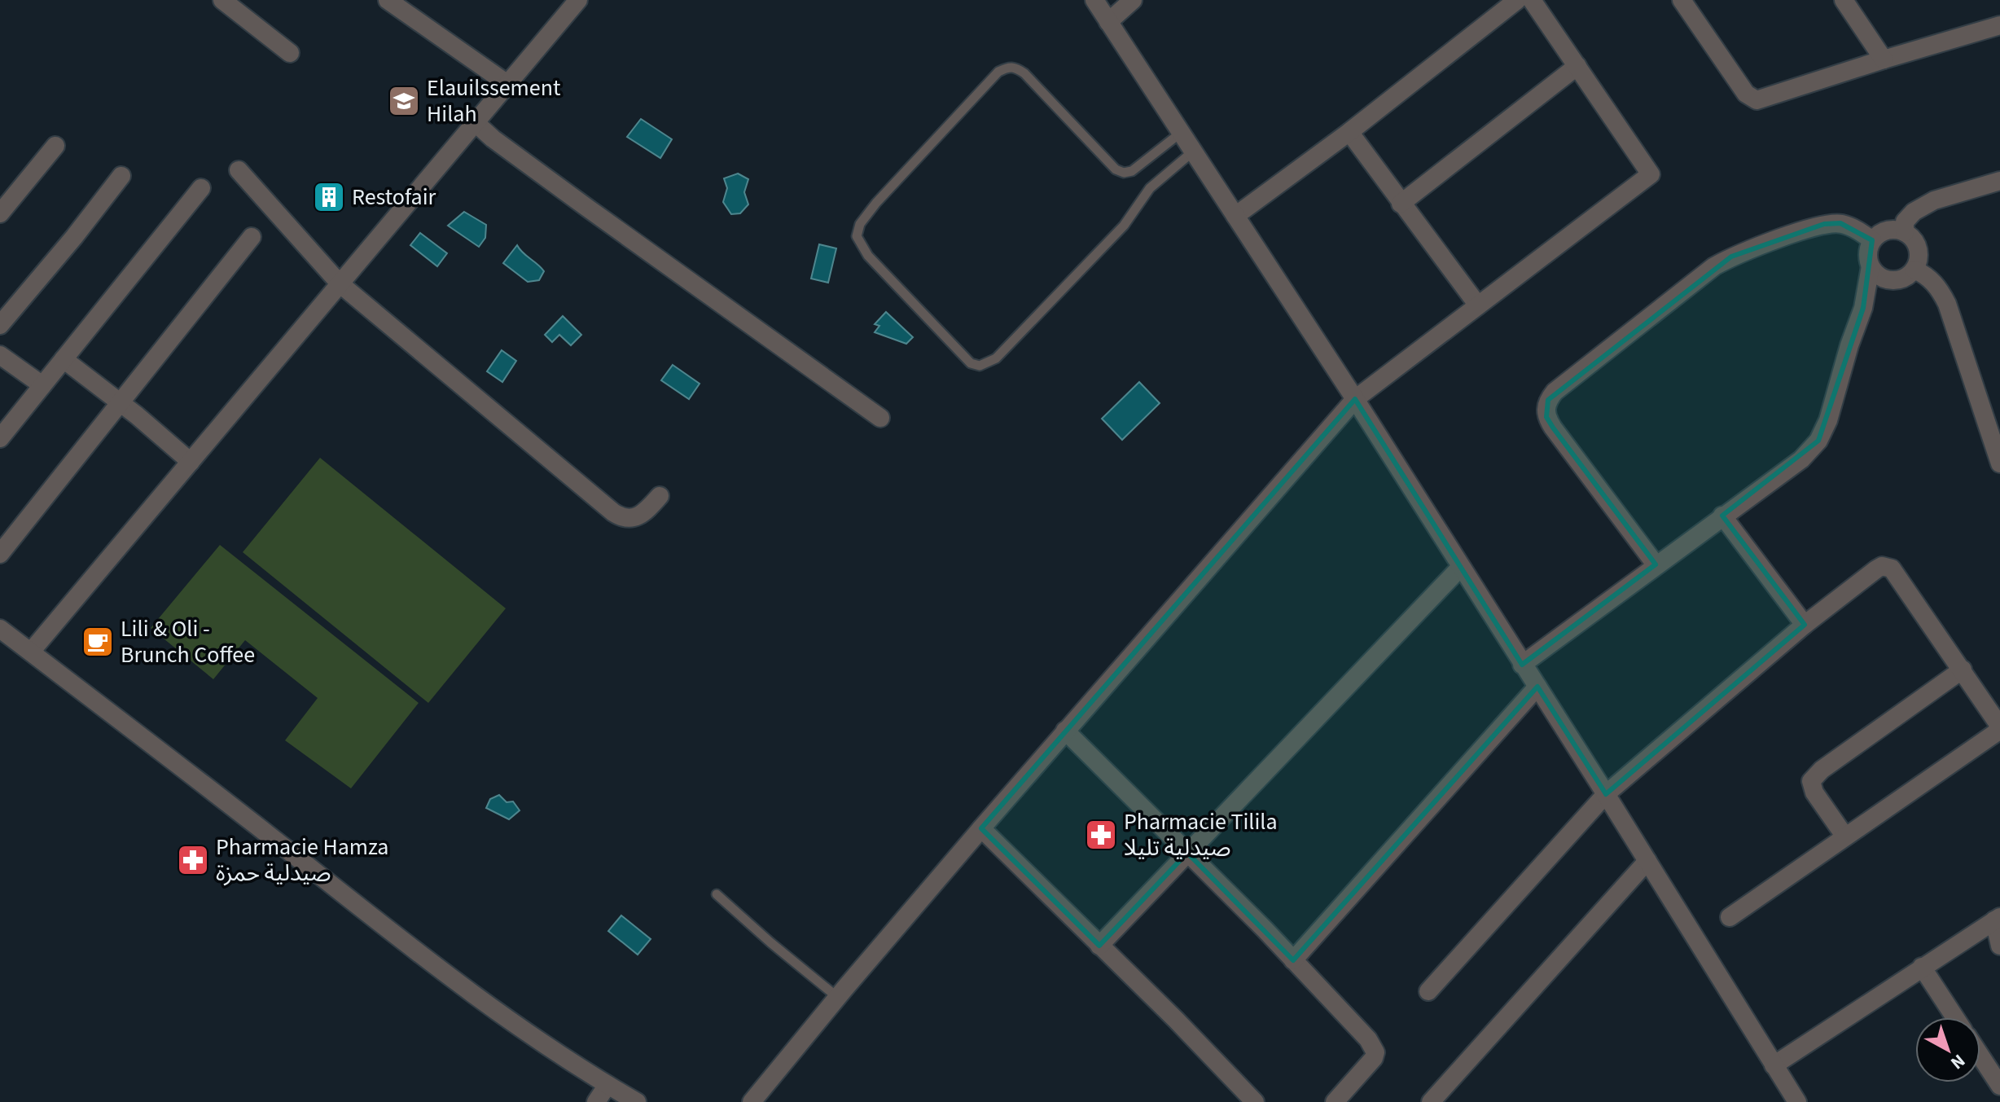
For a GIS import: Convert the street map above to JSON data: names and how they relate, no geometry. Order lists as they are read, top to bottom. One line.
{"places":{"school or university":["Elauilssement Hilah"],"building":["Restofair"],"cafe":["Lili & Oli - Brunch Coffee"],"pharmacy":["Pharmacie Tilila صيدلية تليلا","Pharmacie Hamza صيدلية حمزة"]},"north":"bottom right"}
